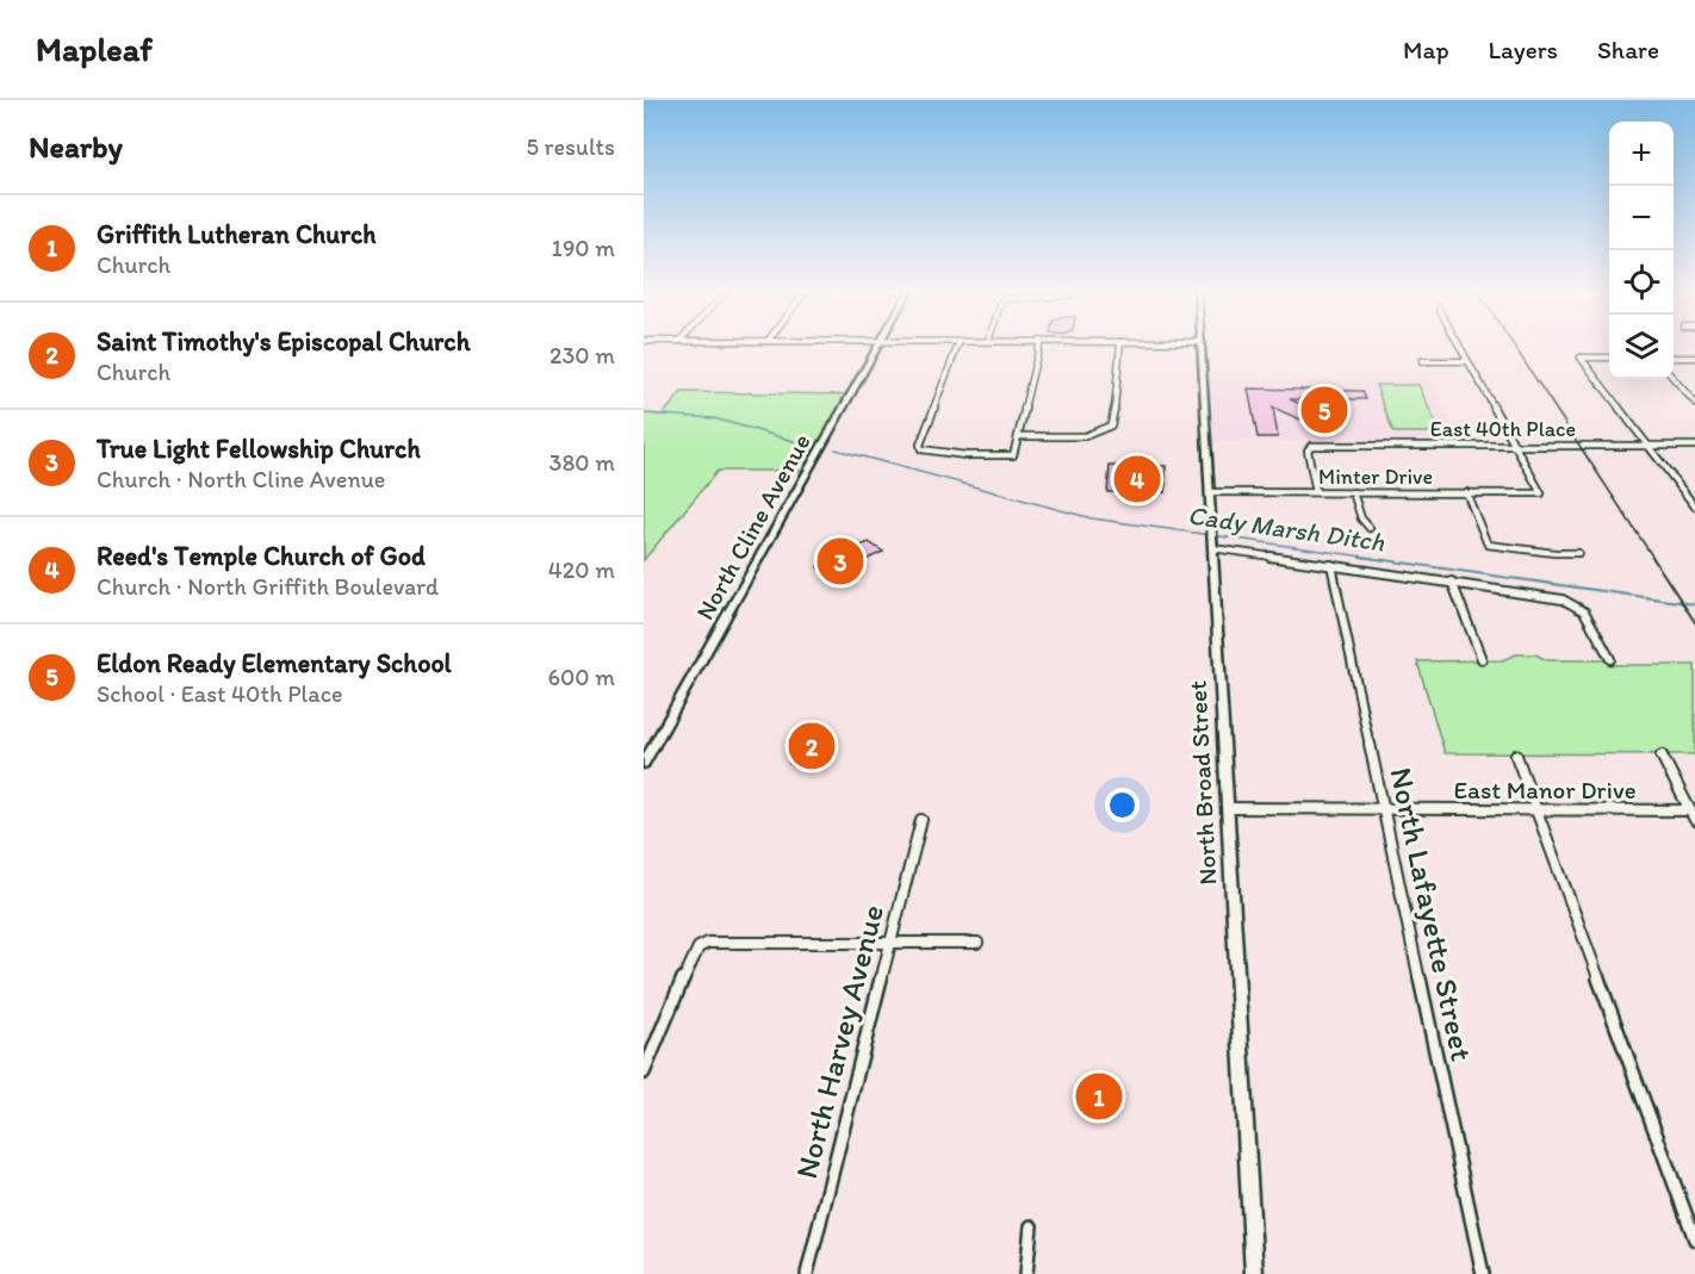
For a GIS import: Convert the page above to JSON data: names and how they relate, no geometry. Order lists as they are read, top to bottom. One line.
{"streets":{"street":["East 40th Place","Minter Drive","North Cline Avenue","North Broad Street","East Manor Drive","North Lafayette Street","North Harvey Avenue"]},"crossings":[["East 40th Place","Minter Drive"],["Minter Drive","North Broad Street"],["North Broad Street","East Manor Drive"],["East Manor Drive","North Lafayette Street"]],"water":["Cady Marsh Ditch"],"page":{"header":"Mapleaf","nav":["Map","Layers","Share"],"heading":["Nearby","5 results"],"map_buttons":["+","−"],"list":[{"mark":"1","name":"Griffith Lutheran Church","note":"Church","value":"190 m"},{"mark":"2","name":"Saint Timothy's Episcopal Church","note":"Church","value":"230 m"},{"mark":"3","name":"True Light Fellowship Church","note":"Church · North Cline Avenue","value":"380 m"},{"mark":"4","name":"Reed's Temple Church of God","note":"Church · North Griffith Boulevard","value":"420 m"},{"mark":"5","name":"Eldon Ready Elementary School","note":"School · East 40th Place","value":"600 m"}],"pins":["5","4","3","2","1"]}}
